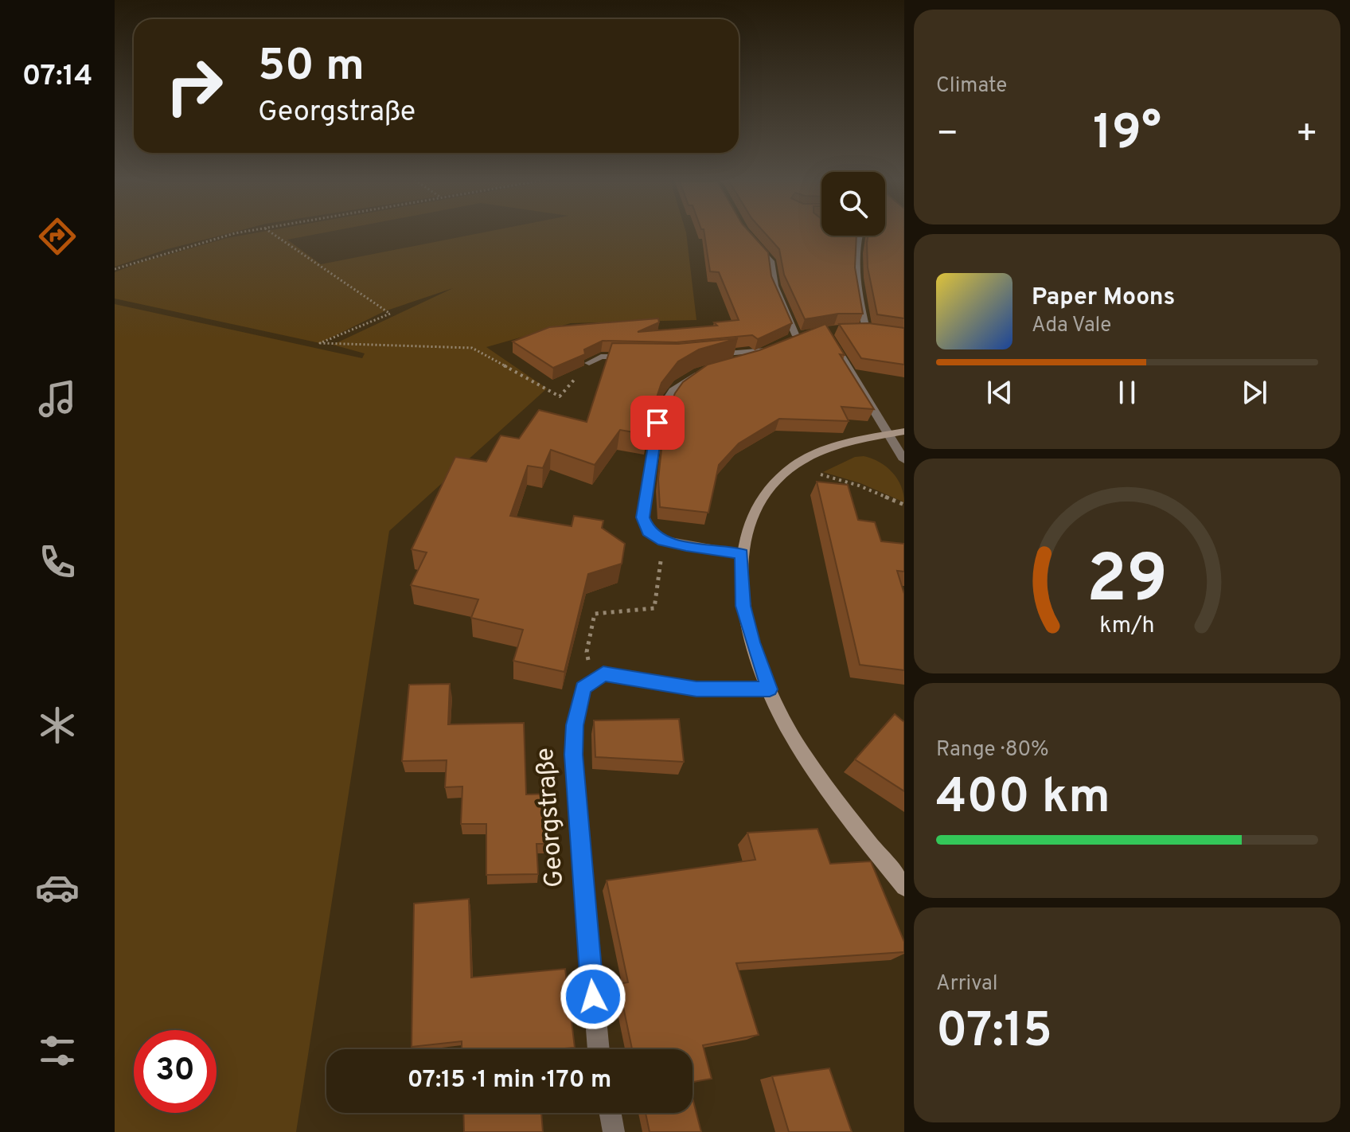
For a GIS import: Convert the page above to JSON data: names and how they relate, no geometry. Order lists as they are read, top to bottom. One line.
{"streets":{"street":["Georgstraße"]},"page":{"tabs":"07:14","tile":["Climate",["Range · 80%","400 km"],["Arrival","07:15"]],"turn":["50 m","Georgstraße"],"heat":["−","19°","+"],"song":["Paper Moons","Ada Vale"],"limit":"30","trip":"07:15 · 1 min · 170 m","gauge":["29","km/h"]}}
